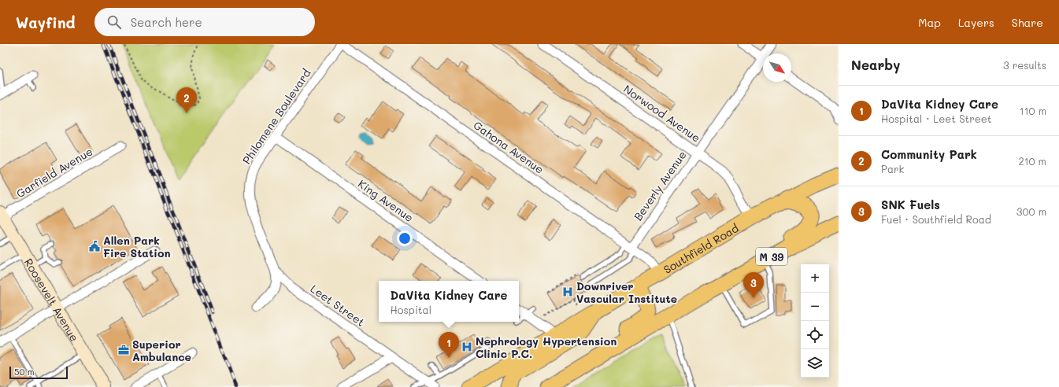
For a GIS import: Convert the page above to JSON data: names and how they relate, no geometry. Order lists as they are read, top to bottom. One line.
{"streets":{"highway":["Southfield Road","M 39"],"main road":["Roosevelt Avenue"],"street":["Norwood Avenue","Philomene Boulevard","Gahona Avenue","Garfield Avenue","Beverly Avenue","King Avenue","Leet Street"]},"crossings":[["Norwood Avenue","Beverly Avenue"],["Norwood Avenue","Southfield Road"],["Philomene Boulevard","Gahona Avenue"],["Philomene Boulevard","King Avenue"],["Philomene Boulevard","Leet Street"],["Gahona Avenue","Beverly Avenue"],["Gahona Avenue","Southfield Road"],["Garfield Avenue","Roosevelt Avenue"]],"places":{"public building":["Allen Park Fire Station"],"hospital":["Downriver Vascular Institute","Nephrology Hypertension Clinic P.C."],"office":["Superior Ambulance"]},"scale_bar":"50 m","north":"bottom right","page":{"header":"Wayfind","search":"Search here","nav":["Map","Layers","Share"],"heading":["Nearby","3 results"],"list":[{"mark":"1","name":"DaVita Kidney Care","note":"Hospital · Leet Street","value":"110 m"},{"mark":"2","name":"Community Park","note":"Park","value":"210 m"},{"mark":"3","name":"SNK Fuels","note":"Fuel · Southfield Road","value":"300 m"}],"pins":["2","3","1"],"map_buttons":["+","−"],"popup":["DaVita Kidney Care","Hospital"],"scale":"50 m"}}
